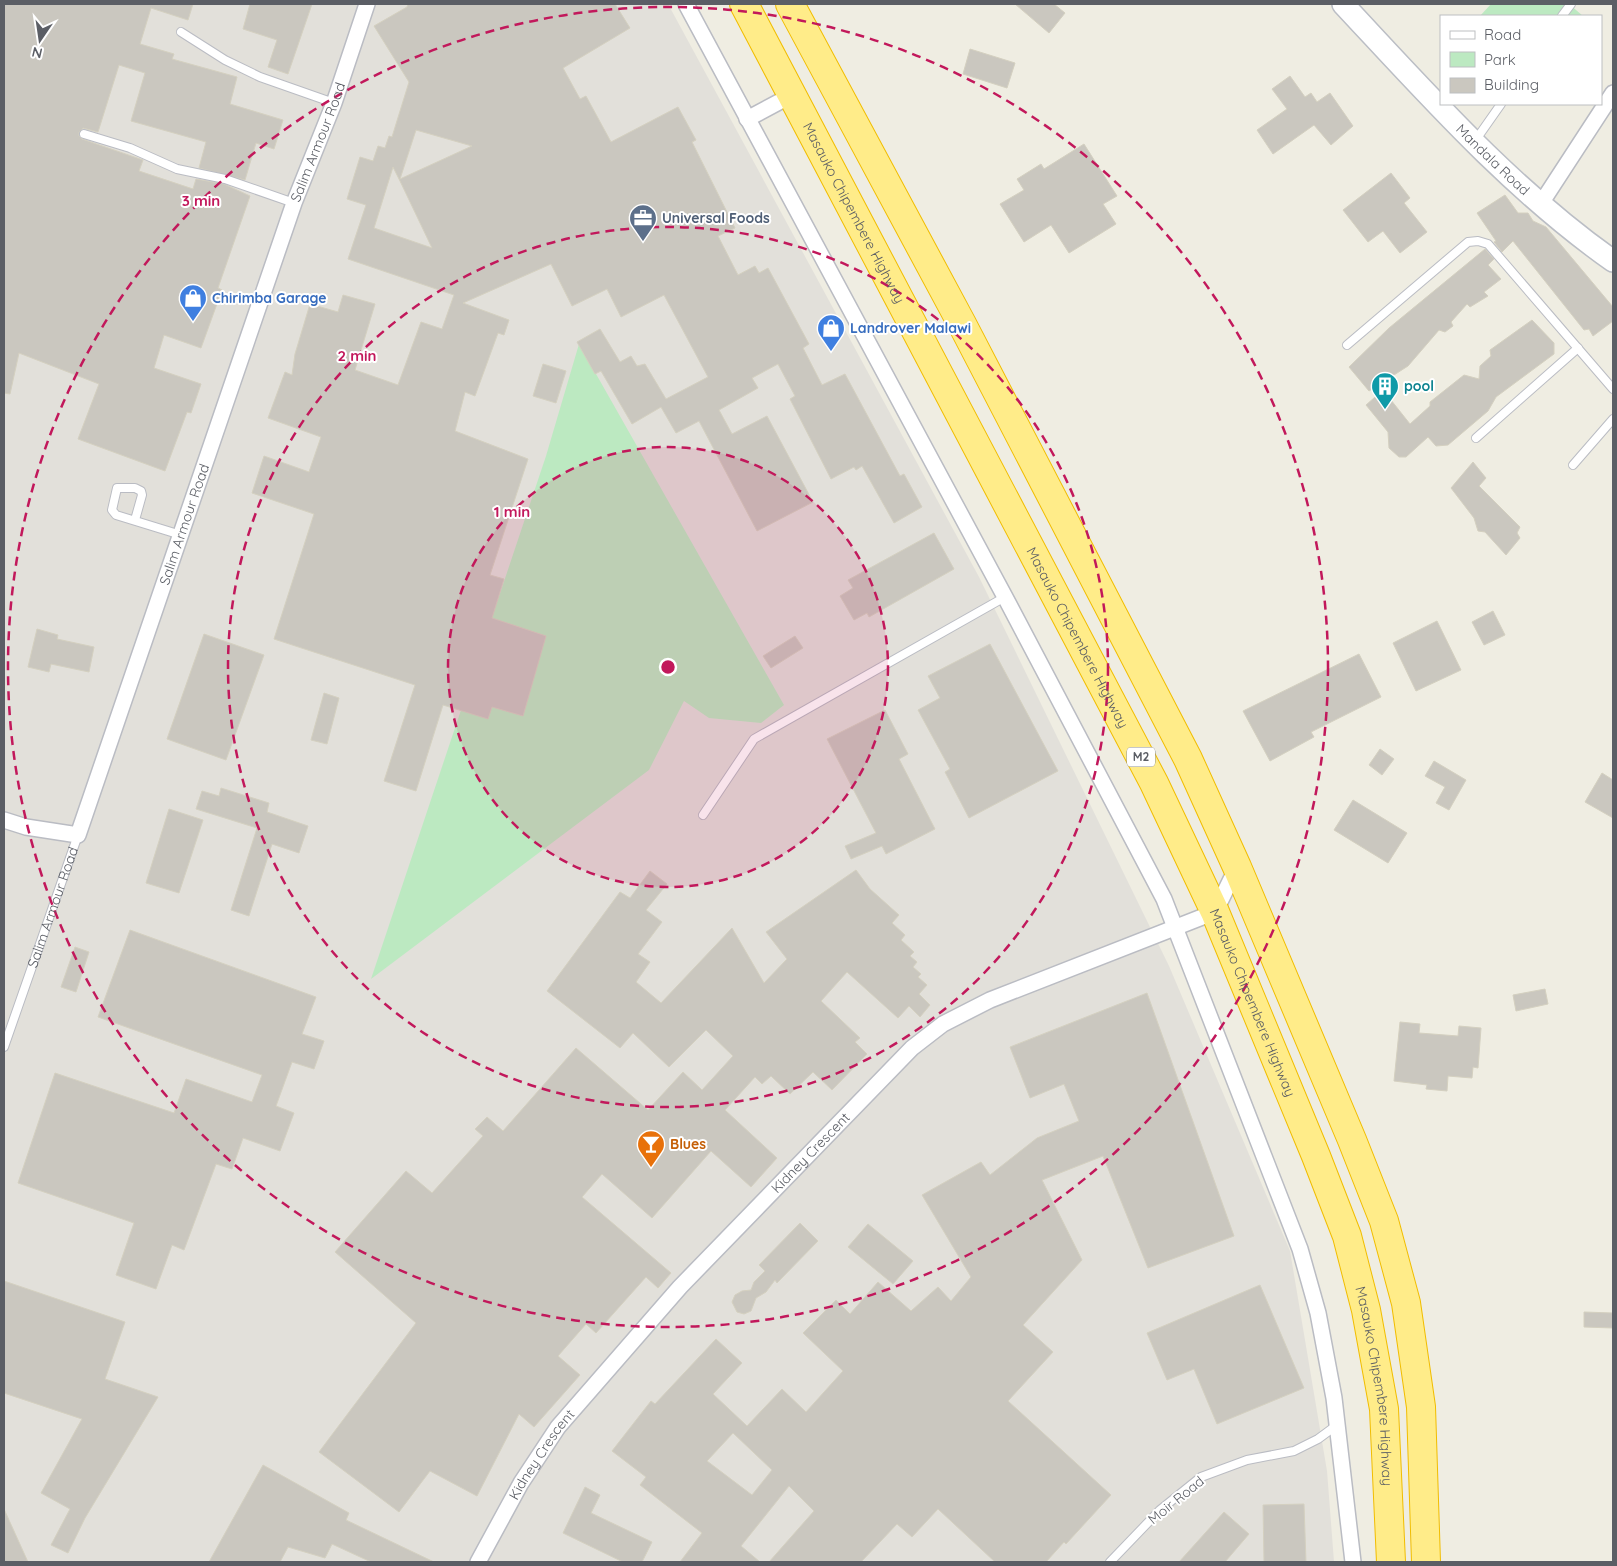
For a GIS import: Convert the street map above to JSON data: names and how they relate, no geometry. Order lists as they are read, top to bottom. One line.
{"streets":{"highway":["Masauko Chipembere Highway","M2"],"street":["Salim Armour Road","Mandala Road","Kidney Crescent"],"lane":["Moir Road"]},"crossings":[["Masauko Chipembere Highway","Kidney Crescent"]],"places":{"office":["Universal Foods"],"shop":["Chirimba Garage","Landrover Malawi"],"building":["pool"],"bar":["Blues"]},"legend":["Road","Park","Building"],"north":"bottom","rings":["3 min","2 min","1 min"]}
